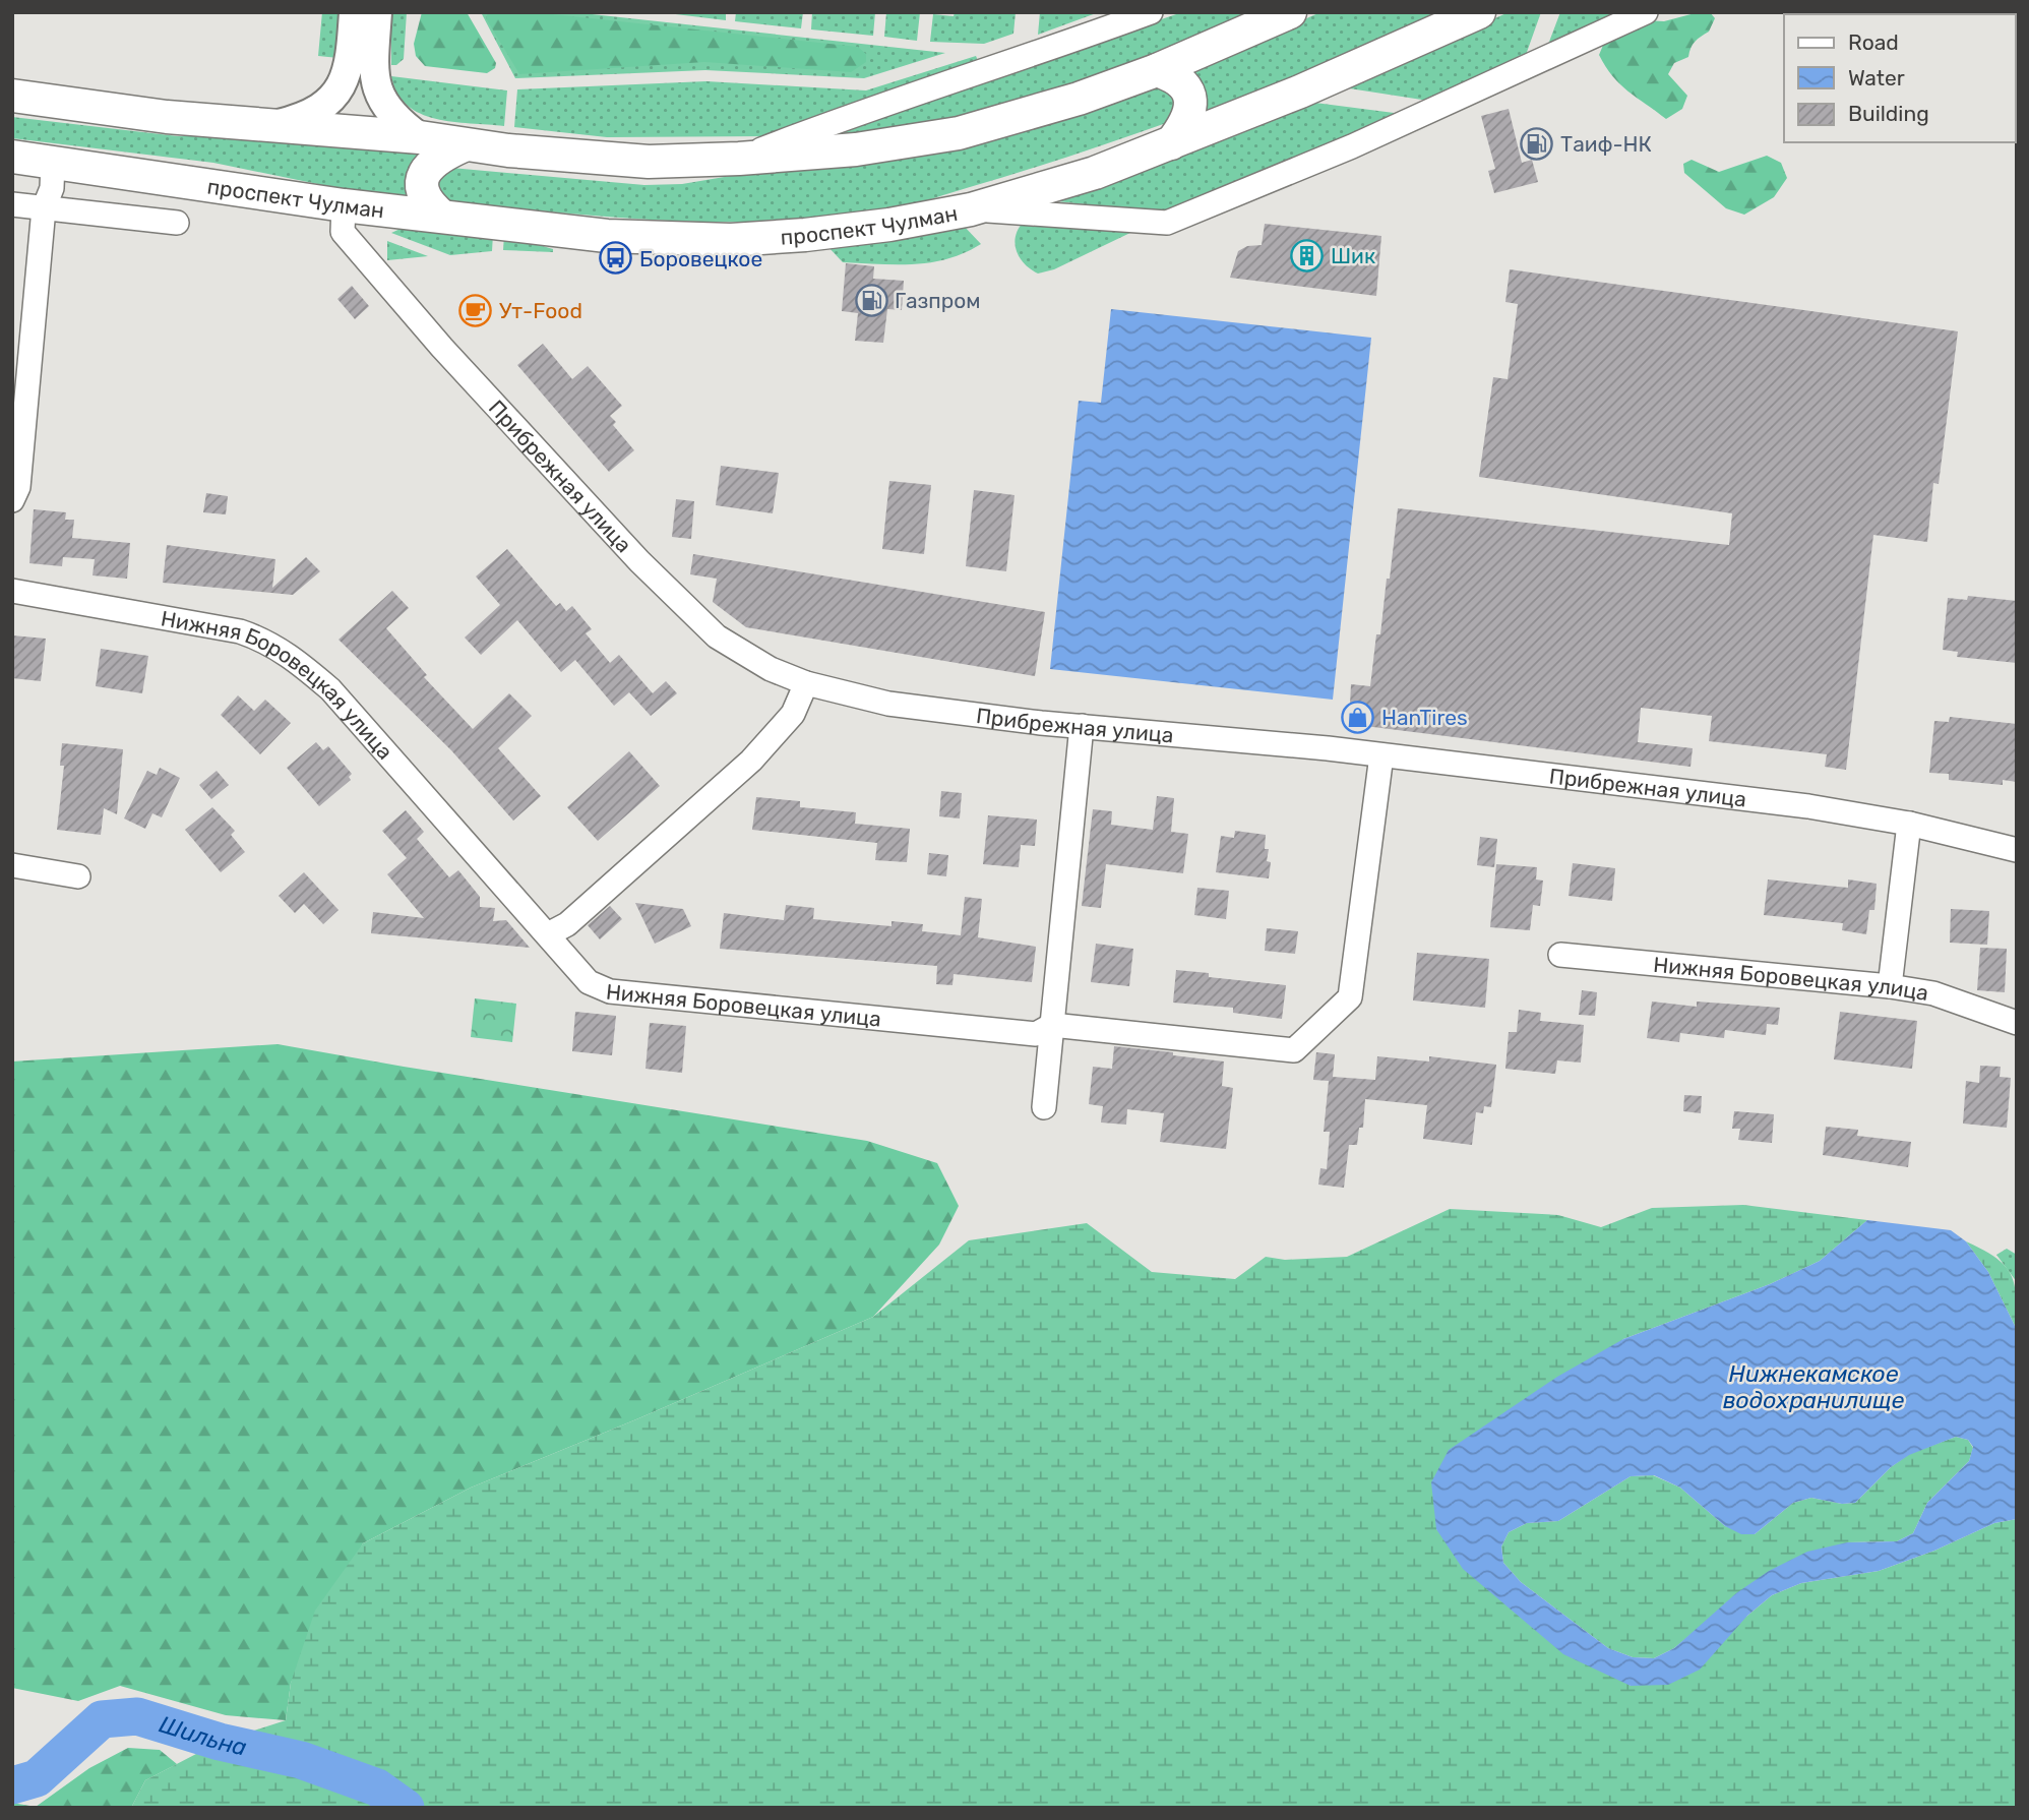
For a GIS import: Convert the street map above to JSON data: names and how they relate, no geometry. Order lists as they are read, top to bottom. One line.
{"streets":{"main road":["проспект Чулман"],"street":["Прибрежная улица","Нижняя Боровецкая улица"]},"crossings":[["проспект Чулман","Прибрежная улица"],["Прибрежная улица","Нижняя Боровецкая улица"]],"water":["Нижнекамское водохранилище","Шильна"],"places":{"fuel station":["Таиф-НК","Газпром"],"building":["Шик"],"bus stop":["Боровецкое"],"cafe":["Ут-Food"],"shop":["HanTires"]},"legend":["Road","Water","Building"]}
